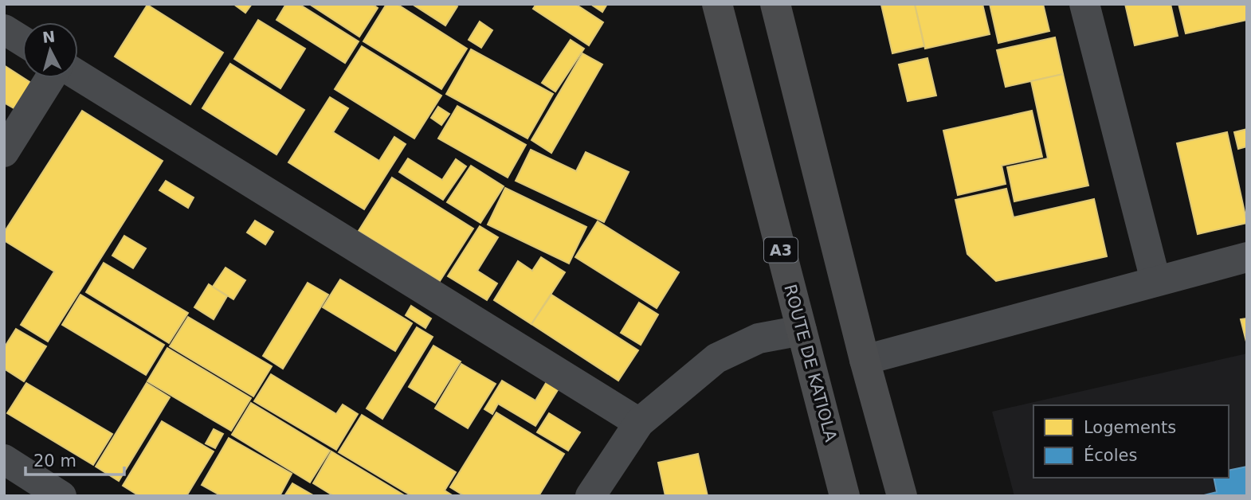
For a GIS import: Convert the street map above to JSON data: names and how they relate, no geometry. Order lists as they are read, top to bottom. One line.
{"streets":{"highway":["A3","ROUTE DE KATIOLA"]},"legend":["Logements","Écoles"],"scale_bar":"20 m","north":"top"}
